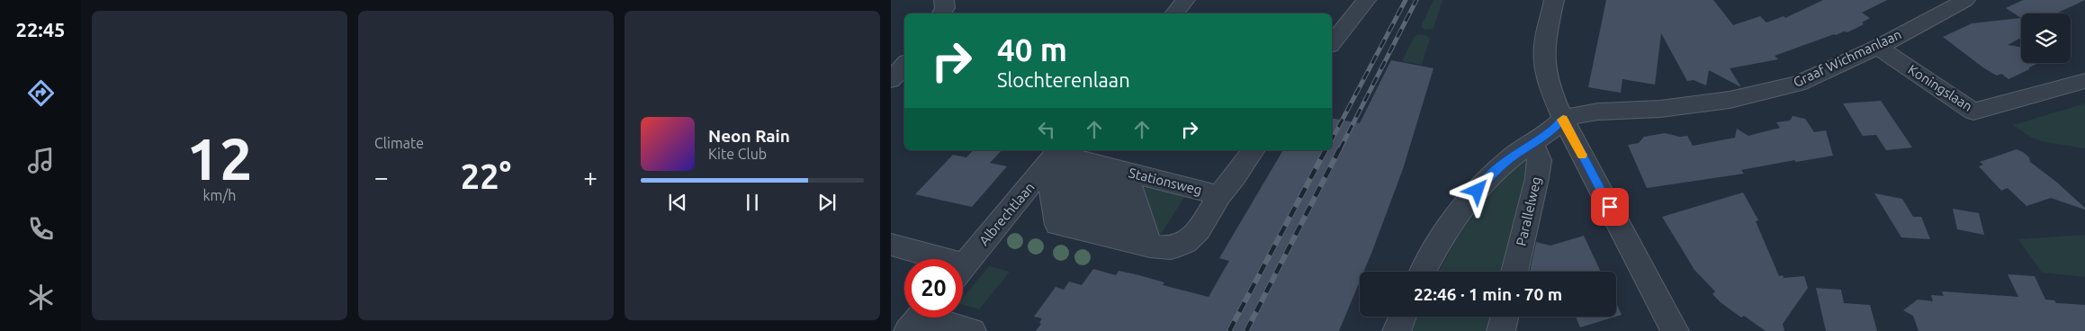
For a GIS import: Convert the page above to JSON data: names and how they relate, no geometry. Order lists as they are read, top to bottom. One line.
{"streets":{"street":["Graaf Wichmanlaan","Koningslaan","Stationsweg","Parallelweg","Albrechtlaan"]},"crossings":[["Graaf Wichmanlaan","Koningslaan"],["Stationsweg","Albrechtlaan"]],"page":{"tabs":"22:45","tile":[["12","km/h"],"Climate"],"turn":["40 m","Slochterenlaan"],"song":["Neon Rain","Kite Club"],"heat":["−","22°","+"],"limit":"20","trip":"22:46 · 1 min · 70 m"}}
